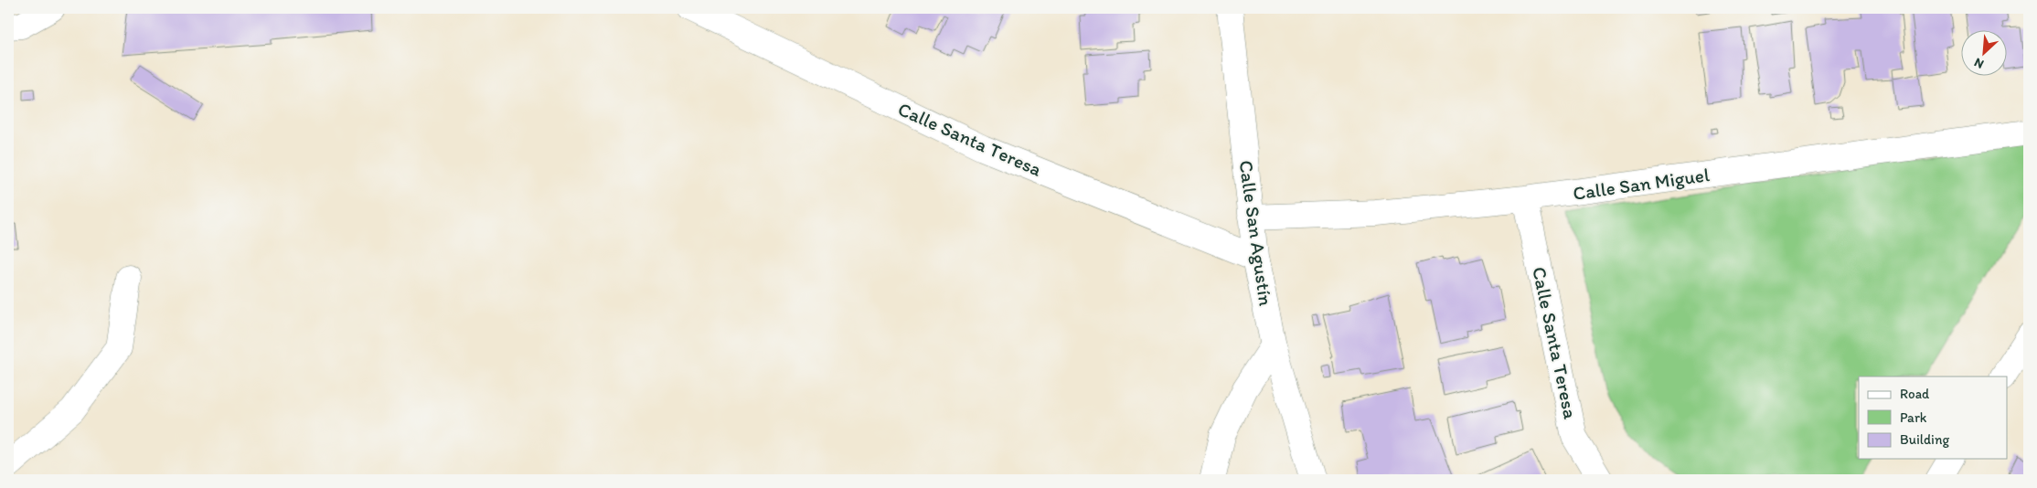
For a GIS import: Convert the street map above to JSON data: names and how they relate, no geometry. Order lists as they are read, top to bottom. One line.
{"streets":{"street":["Calle Santa Teresa","Calle San Miguel","Calle San Agustín"]},"crossings":[["Calle Santa Teresa","Calle San Miguel"],["Calle Santa Teresa","Calle San Agustín"],["Calle San Miguel","Calle San Agustín"]],"legend":["Road","Park","Building"],"north":"bottom left"}
